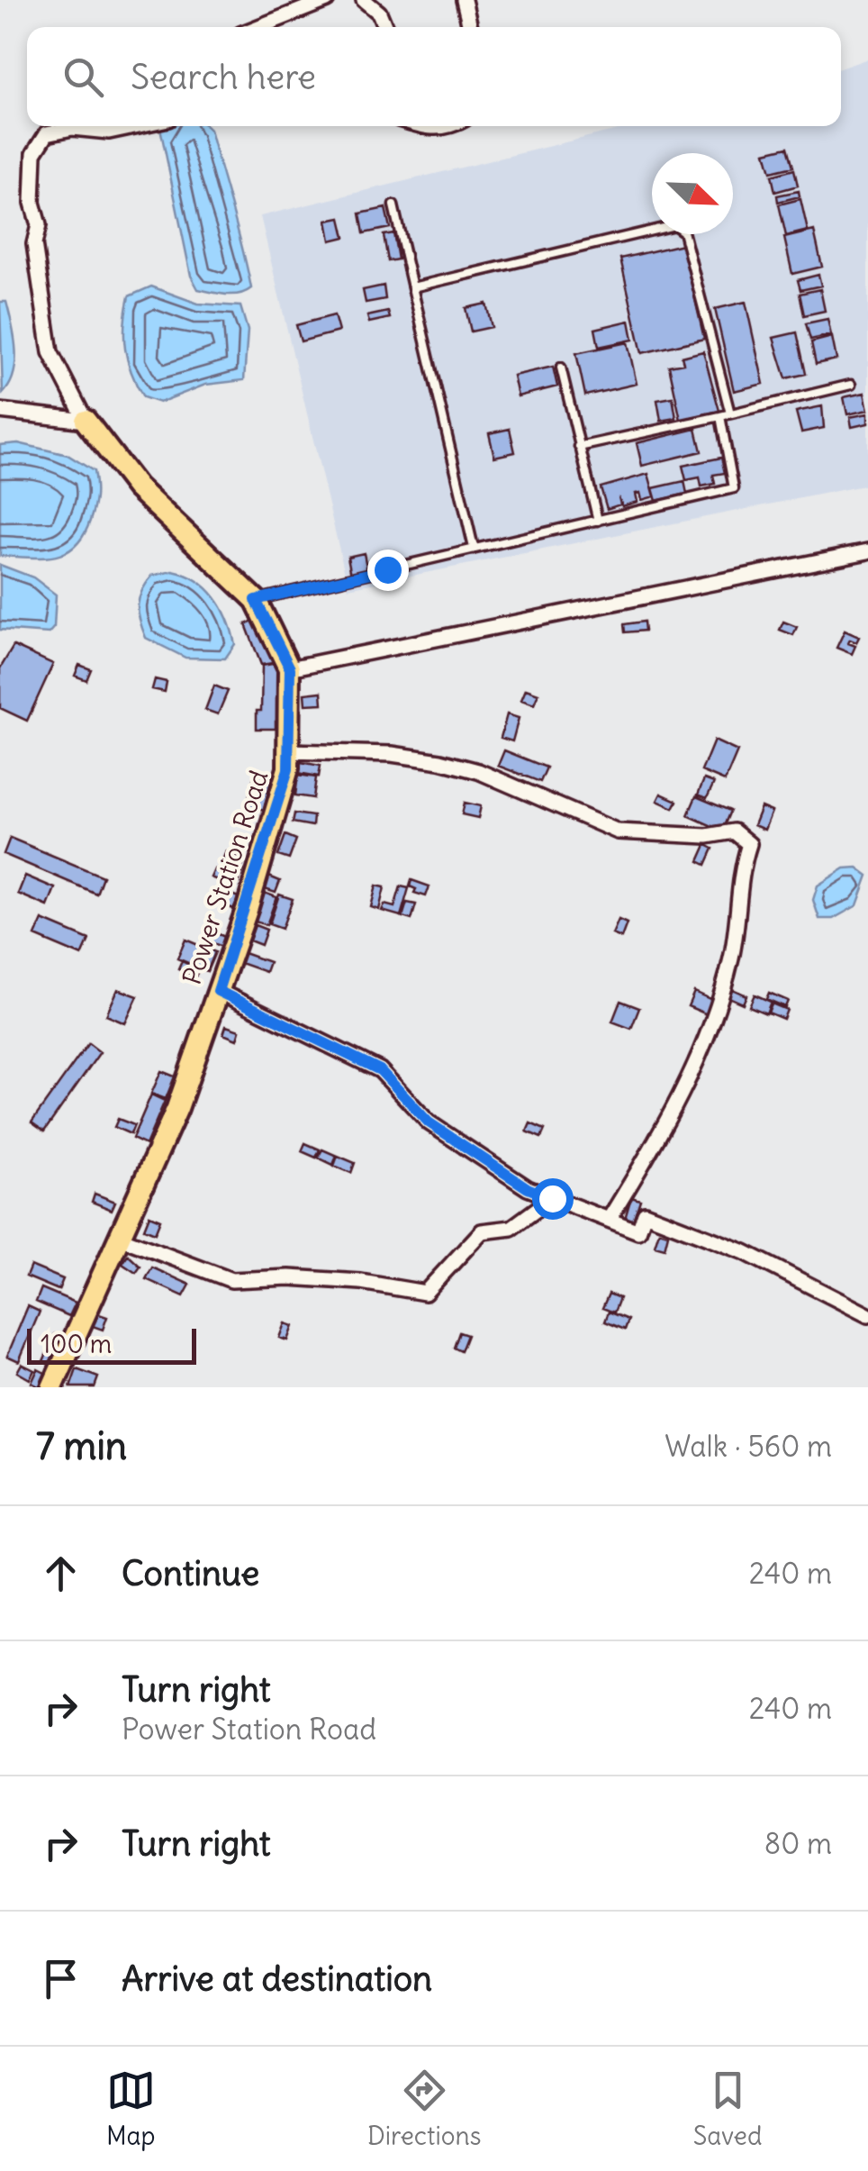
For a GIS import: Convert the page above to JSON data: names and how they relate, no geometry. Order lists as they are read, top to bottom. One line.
{"streets":{"main road":["Power Station Road"]},"scale_bar":"100 m","north":"bottom right","page":{"search":"Search here","scale":"100 m","heading":["7 min","Walk · 560 m"],"list":[["Continue","240 m"],["Turn right","Power Station Road","240 m"],["Turn right","80 m"],"Arrive at destination"],"nav":["Map","Directions","Saved"]}}
